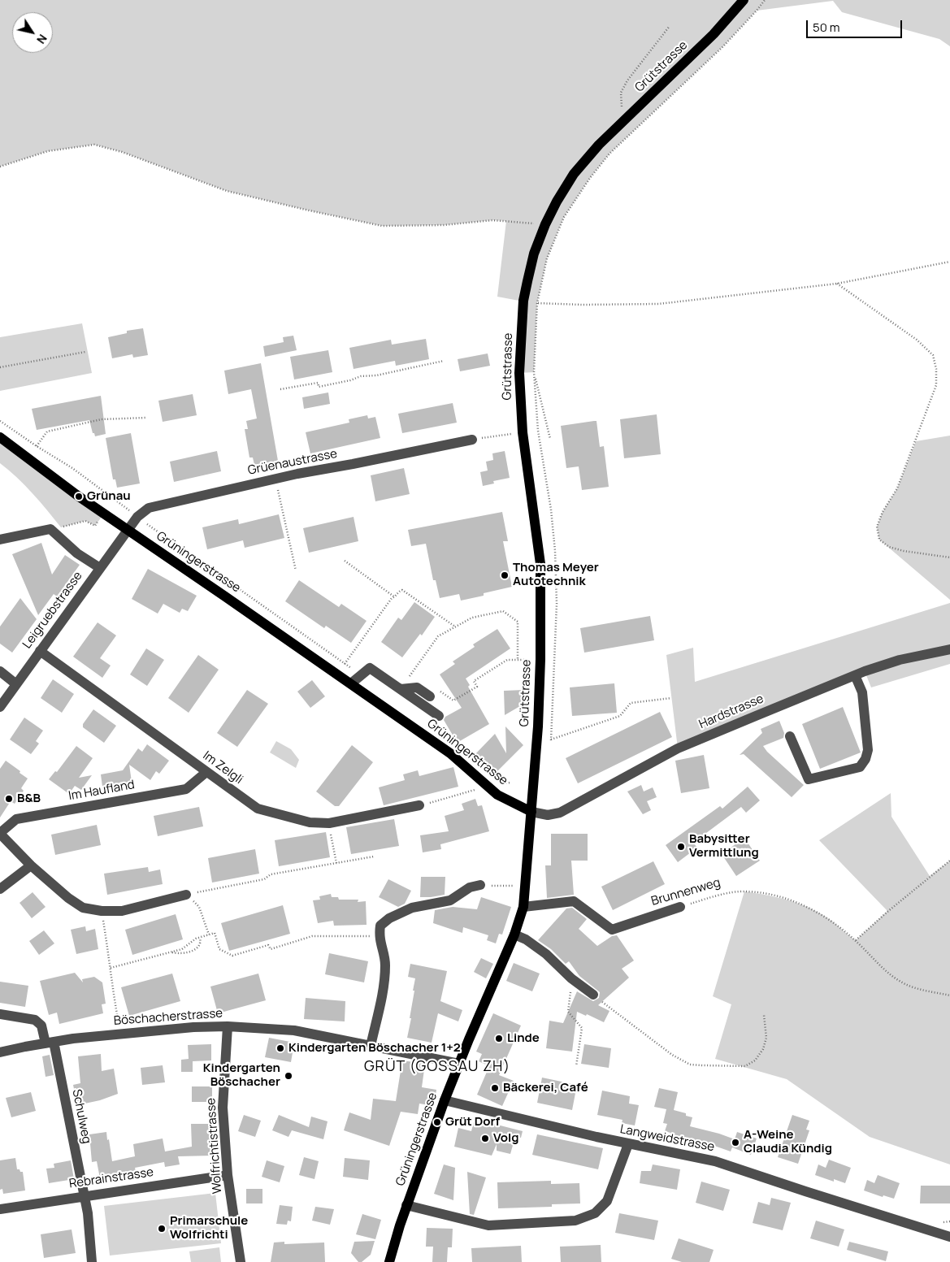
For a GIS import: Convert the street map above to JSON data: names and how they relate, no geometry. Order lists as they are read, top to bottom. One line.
{"streets":{"main road":["Grütstrasse","Grüningerstrasse"],"street":["Grüenaustrasse","Leigruebstrasse","Hardstrasse","Im Zelgli","Im Haufland","Brunnenweg","Böschacherstrasse","Schulweg","Langweidstrasse","Wolfrichtistrasse","Rebrainstrasse"]},"crossings":[["Grütstrasse","Grüningerstrasse"],["Grütstrasse","Hardstrasse"],["Grüenaustrasse","Grüningerstrasse"],["Grüenaustrasse","Leigruebstrasse"],["Grüningerstrasse","Leigruebstrasse"],["Grüningerstrasse","Hardstrasse"],["Grüningerstrasse","Brunnenweg"],["Grüningerstrasse","Böschacherstrasse"],["Grüningerstrasse","Langweidstrasse"],["Leigruebstrasse","Im Zelgli"],["Im Zelgli","Im Haufland"],["Böschacherstrasse","Schulweg"],["Böschacherstrasse","Wolfrichtistrasse"],["Schulweg","Rebrainstrasse"],["Wolfrichtistrasse","Rebrainstrasse"]],"districts":["GRÜT (GOSSAU ZH)"],"places":["Grünau","Thomas Meyer Autotechnik","B&B","Babysitter Vermittlung","Linde","Kindergarten Böschacher 1+2","Kindergarten Böschacher","Bäckerei, Café","Grüt Dorf","Volg","A-Weine Claudia Kündig","Primarschule Wolfrichti"],"scale_bar":"50 m","north":"bottom right"}
